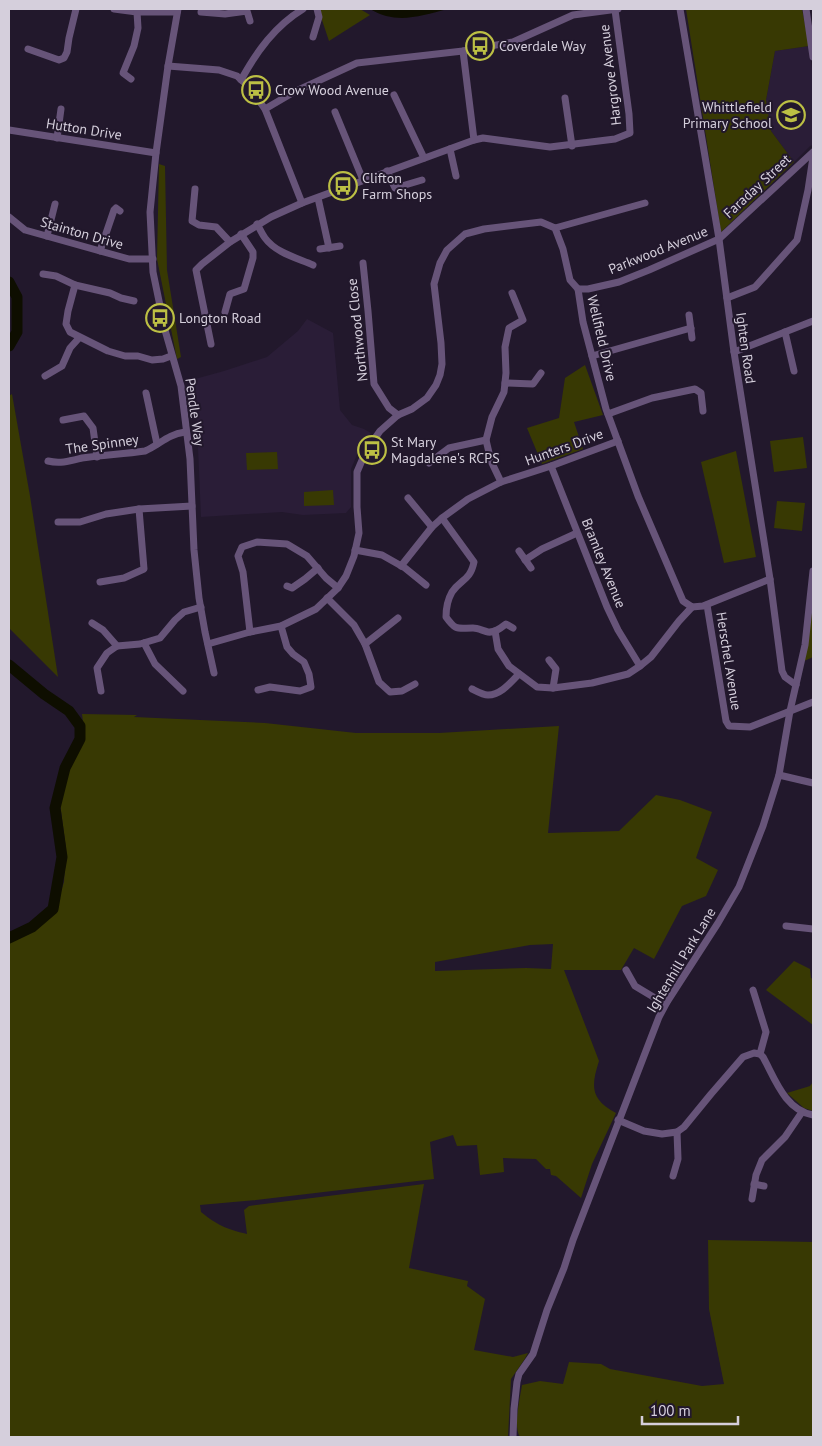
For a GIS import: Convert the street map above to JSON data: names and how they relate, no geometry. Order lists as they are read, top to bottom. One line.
{"streets":{"street":["Hargrove Avenue","Hutton Drive","Faraday Street","Stainton Drive","Parkwood Avenue","Northwood Close","Wellfield Drive","Ighten Road","Pendle Way","The Spinney","Hunters Drive","Bramley Avenue","Herschel Avenue","Ightenhill Park Lane"]},"crossings":[["Hutton Drive","Pendle Way"],["Faraday Street","Parkwood Avenue"],["Faraday Street","Ighten Road"],["Stainton Drive","Pendle Way"],["Parkwood Avenue","Wellfield Drive"],["Parkwood Avenue","Ighten Road"],["Wellfield Drive","Hunters Drive"],["Ighten Road","Ightenhill Park Lane"],["Pendle Way","The Spinney"],["Hunters Drive","Bramley Avenue"],["Herschel Avenue","Ightenhill Park Lane"]],"places":{"bus stop":["Coverdale Way","Crow Wood Avenue","Clifton Farm Shops","Longton Road","St Mary Magdalene's RCPS"],"school or university":["Whittlefield Primary School"]},"scale_bar":"100 m"}
